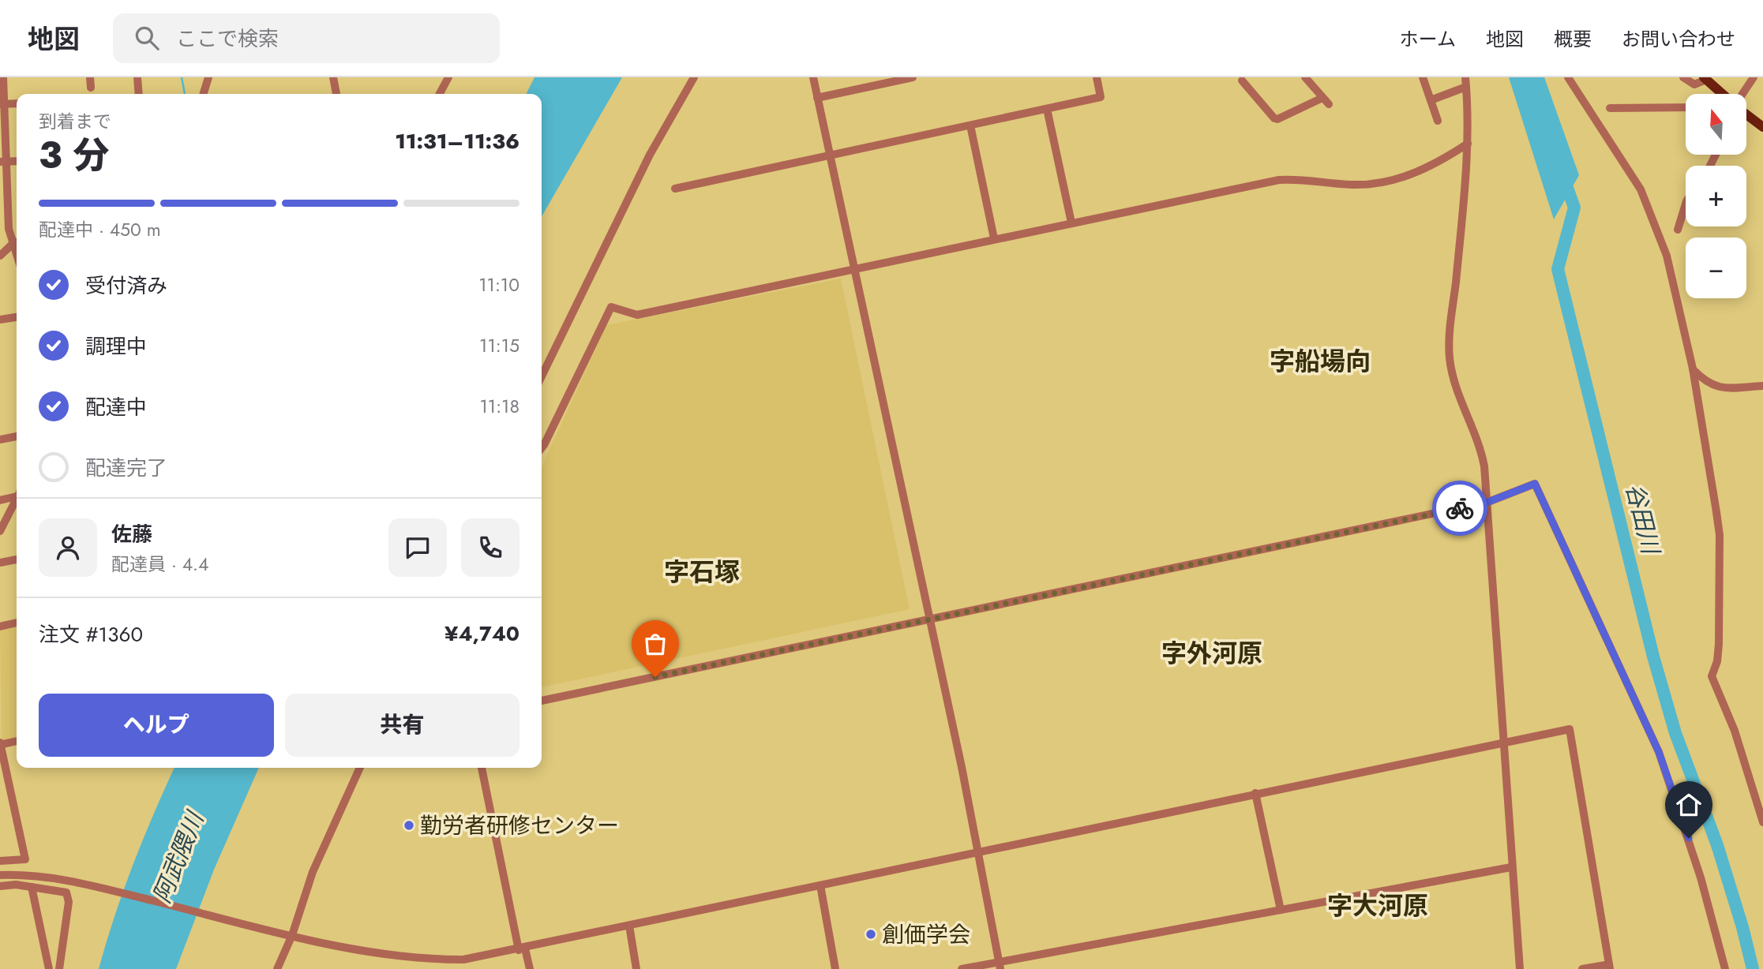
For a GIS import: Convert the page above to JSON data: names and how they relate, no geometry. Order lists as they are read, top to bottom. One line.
{"districts":["字船場向","字石塚","字外河原","字大河原"],"water":["谷田川","阿武隈川"],"places":["勤労者研修センター","創価学会"],"north":"top","page":{"header":"地図","search":"ここで検索","nav":["ホーム","地図","概要","お問い合わせ"],"map_buttons":["+","−"],"heading":["3 分","到着まで","11:31–11:36"],"panel":["佐藤","配達員 · 4.4","注文 #1360","¥4,740"],"bar":"配達中 · 450 m","list":[["受付済み","11:10"],["調理中","11:15"],["配達中","11:18"],"配達完了"],"buttons":["ヘルプ","共有"]}}
